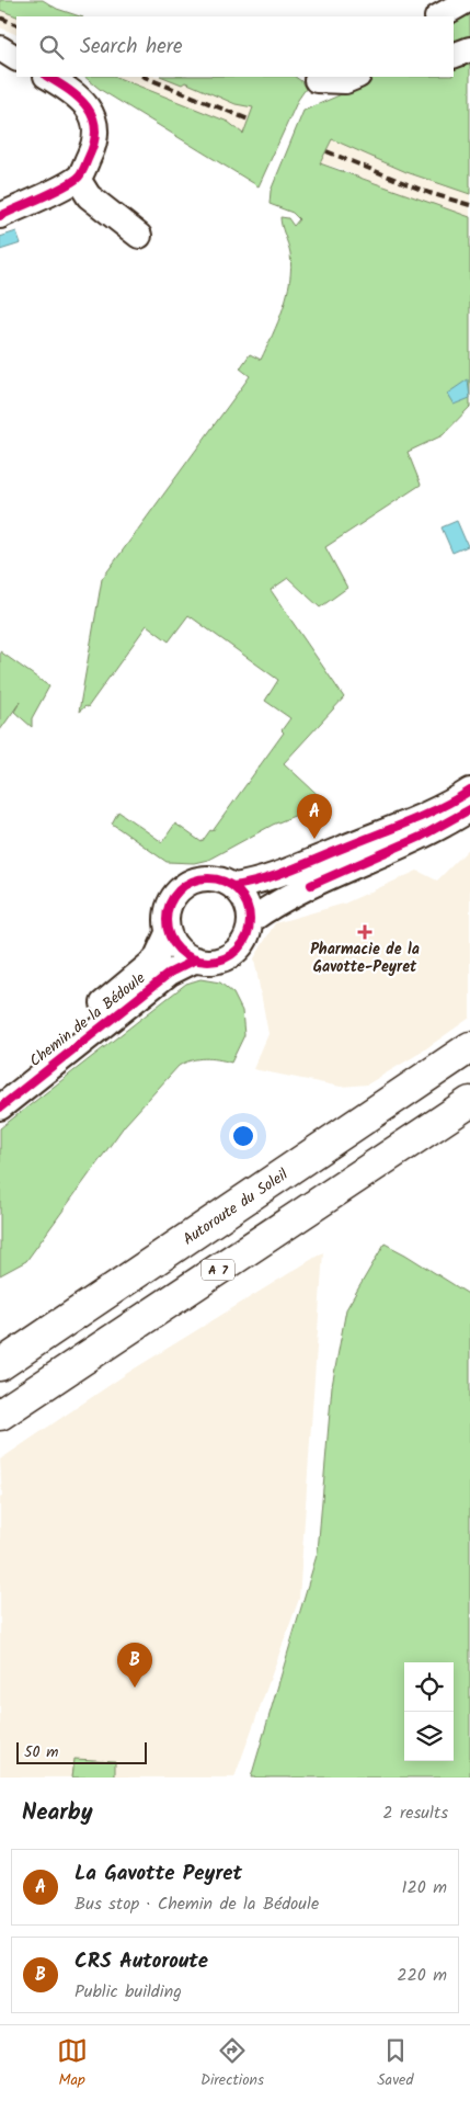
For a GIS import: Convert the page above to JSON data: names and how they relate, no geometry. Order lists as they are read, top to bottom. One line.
{"streets":{"highway":["Autoroute du Soleil","A 7"],"street":["Chemin de la Bédoule"]},"places":{"health":["Pharmacie de la Gavotte-Peyret"]},"scale_bar":"50 m","page":{"search":"Search here","pins":["A","B"],"scale":"50 m","heading":["Nearby","2 results"],"list":[{"mark":"A","name":"La Gavotte Peyret","note":"Bus stop · Chemin de la Bédoule","value":"120 m"},{"mark":"B","name":"CRS Autoroute","note":"Public building","value":"220 m"}],"nav":["Map","Directions","Saved"]}}
